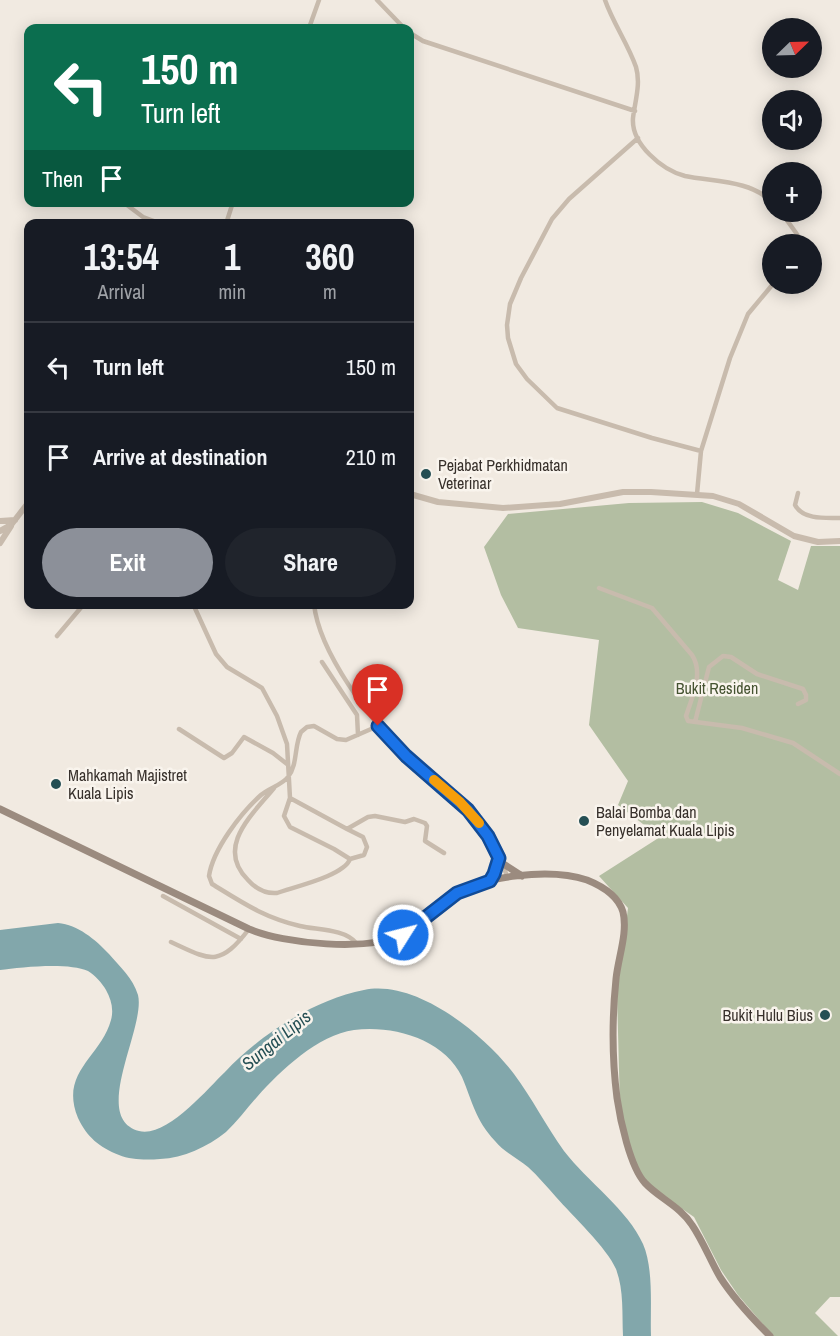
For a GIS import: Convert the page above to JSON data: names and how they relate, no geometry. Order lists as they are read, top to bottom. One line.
{"water":["Sungai Lipis"],"parks":["Bukit Residen"],"places":["Pejabat Perkhidmatan Veterinar","Mahkamah Majistret Kuala Lipis","Balai Bomba dan Penyelamat Kuala Lipis","Bukit Hulu Bius"],"north":"top right","page":{"map_buttons":["+","−"],"turn":["150 m","Turn left"],"then":"Then","eta":["13:54","Arrival","1","min","360","m"],"list":[{"name":"Turn left","value":"150 m"},{"name":"Arrive at destination","value":"210 m"}],"buttons":["Exit","Share"]}}
